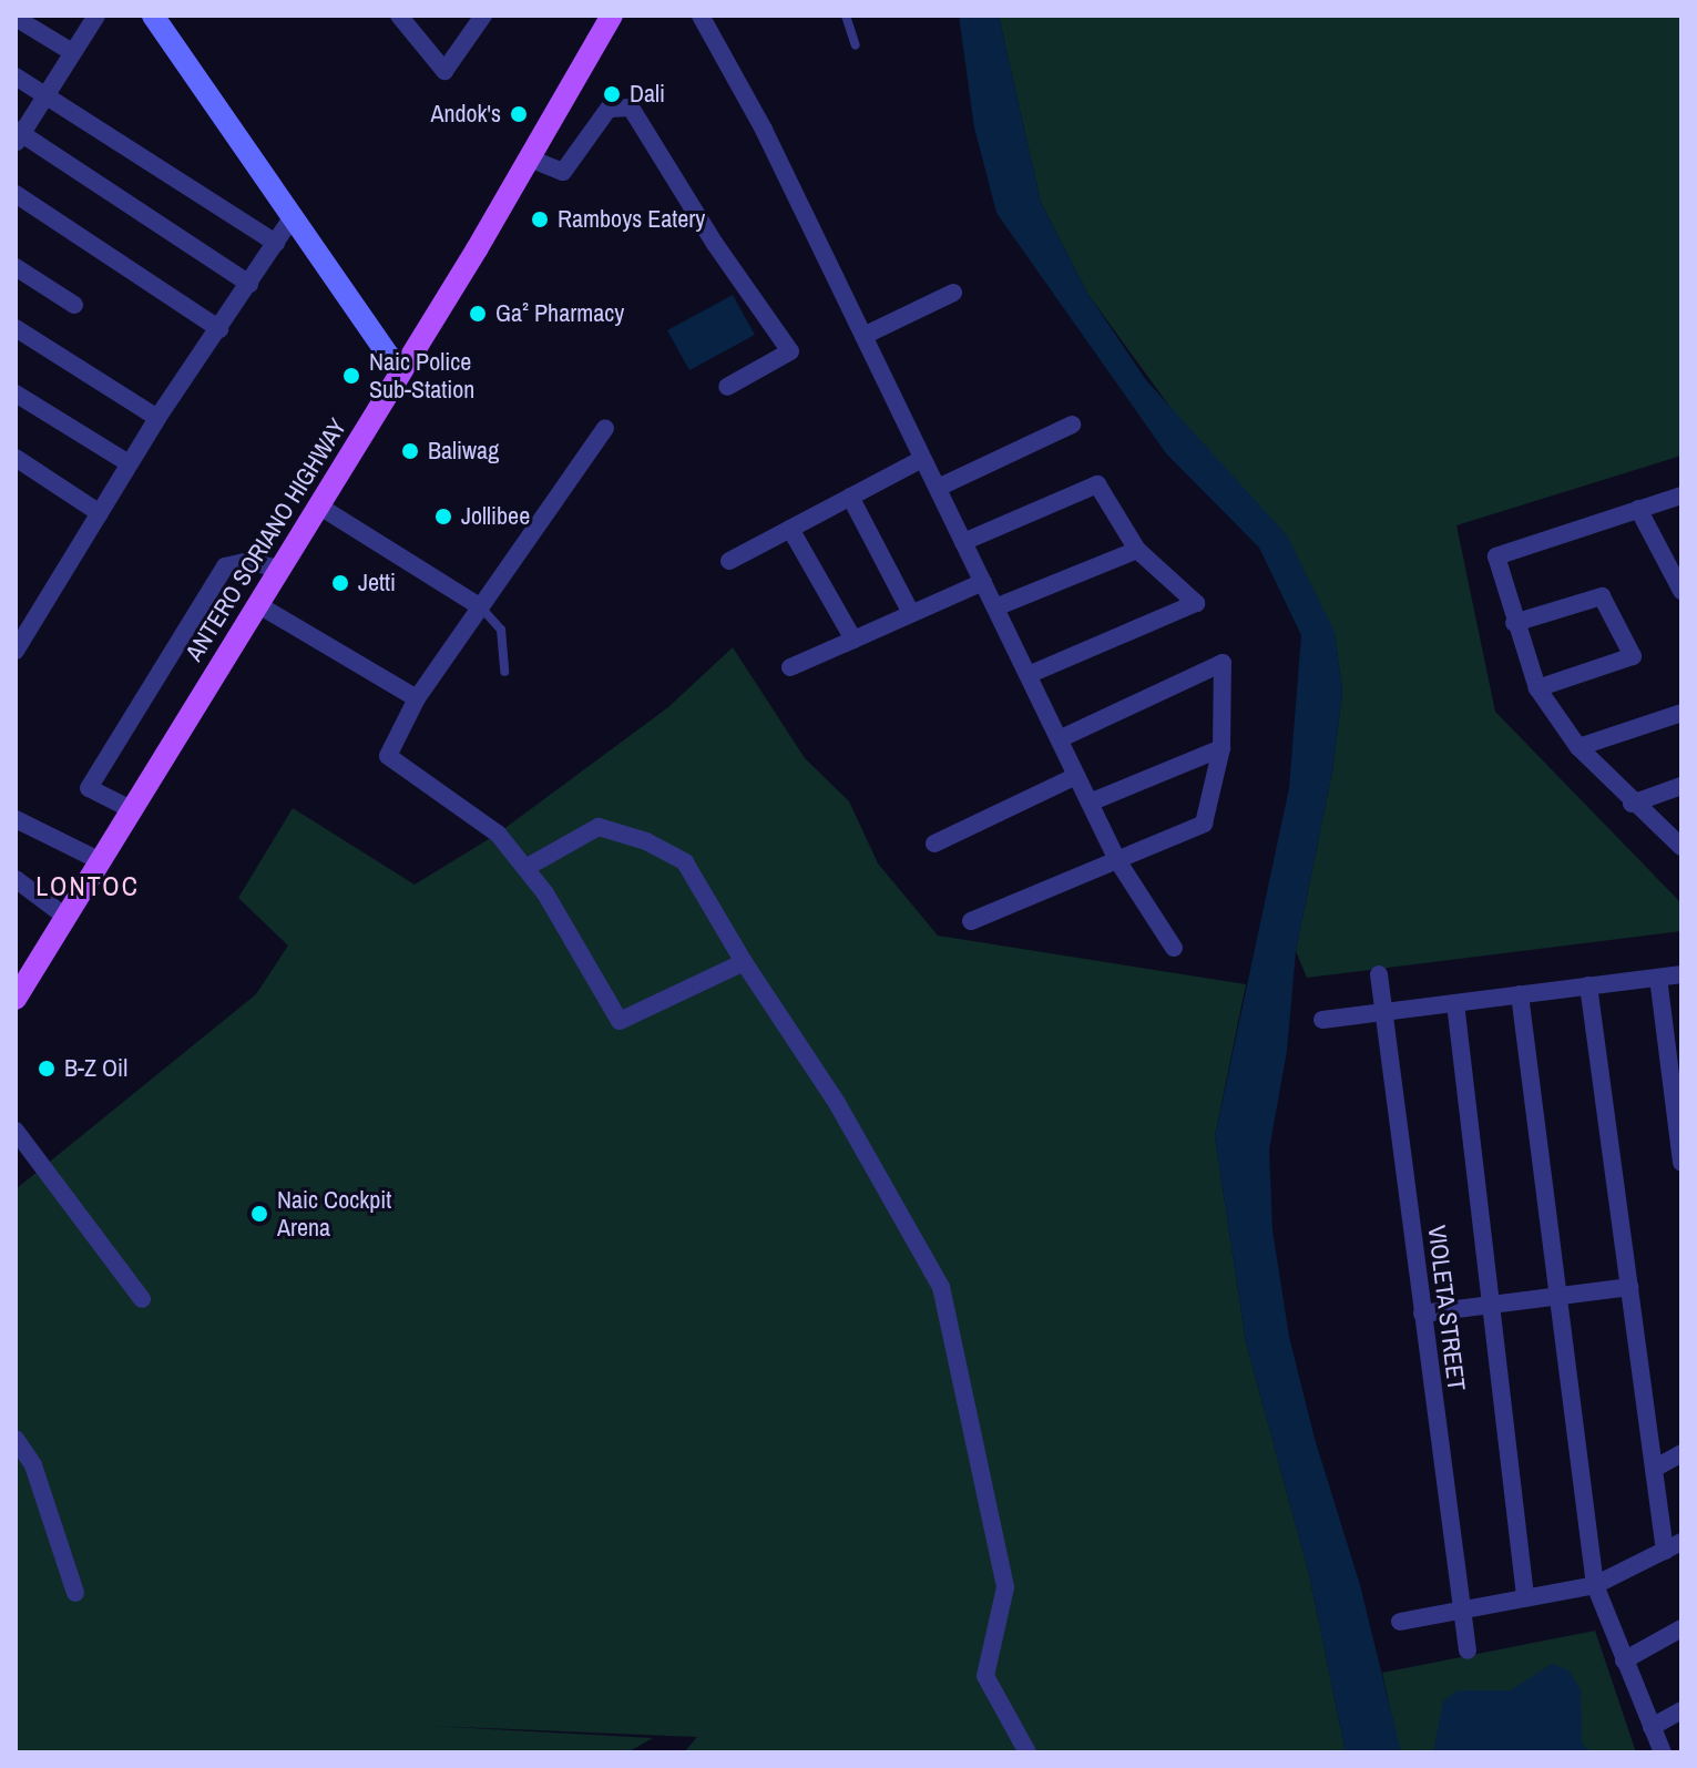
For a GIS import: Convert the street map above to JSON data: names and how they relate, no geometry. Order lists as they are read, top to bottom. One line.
{"streets":{"main road":["ANTERO SORIANO HIGHWAY"],"street":["VIOLETA STREET"]},"districts":["LONTOC"],"places":["Dali","Andok's","Ramboys Eatery","Ga² Pharmacy","Naic Police Sub-Station","Baliwag","Jollibee","Jetti","B-Z Oil","Naic Cockpit Arena"]}
